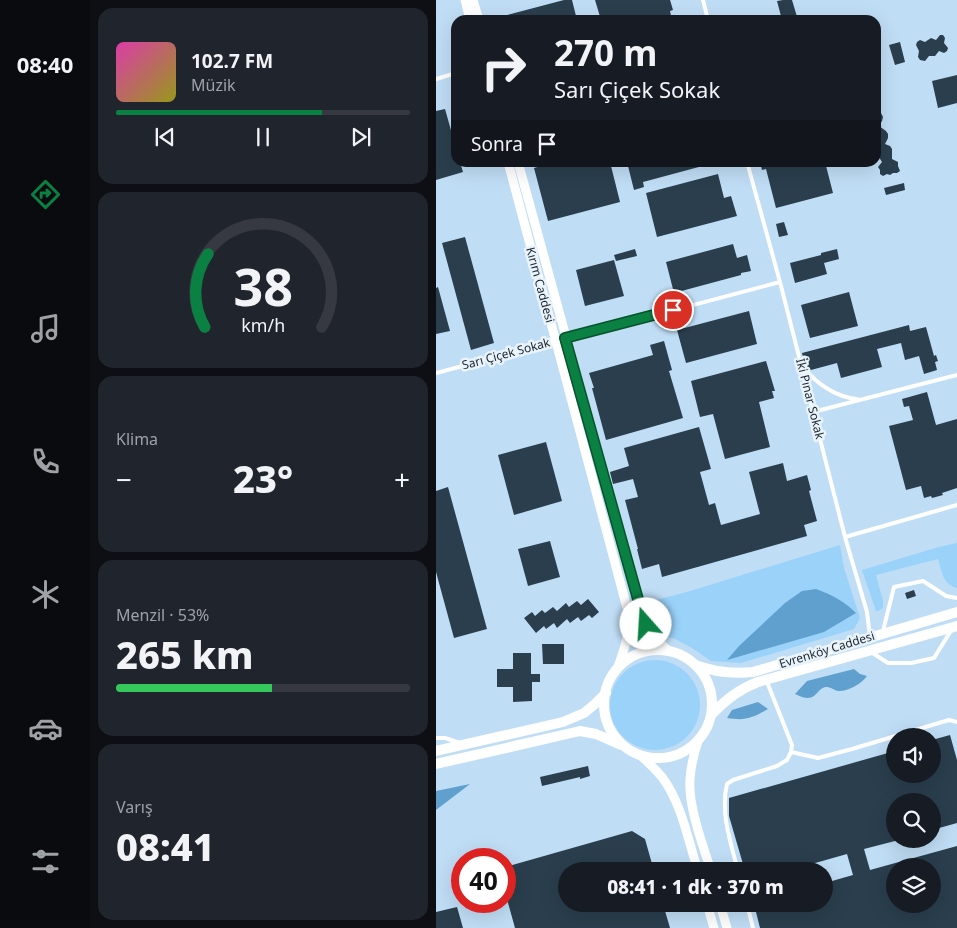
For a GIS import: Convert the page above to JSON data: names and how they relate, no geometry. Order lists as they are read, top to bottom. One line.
{"streets":{"main road":["Evrenköy Caddesi"],"street":["Kırım Caddesi"],"lane":["Sarı Çiçek Sokak","İki Pınar Sokak"]},"crossings":[["Kırım Caddesi","Sarı Çiçek Sokak"],["Kırım Caddesi","Evrenköy Caddesi"],["Sarı Çiçek Sokak","İki Pınar Sokak"],["İki Pınar Sokak","Evrenköy Caddesi"]],"page":{"tabs":"08:40","turn":["270 m","Sarı Çiçek Sokak"],"song":["102.7 FM","Müzik"],"then":"Sonra","tile":["Klima",["Menzil · 53%","265 km"],["Varış","08:41"]],"heat":["−","23°","+"],"limit":"40","trip":"08:41 · 1 dk · 370 m","gauge":["38","km/h"]}}
